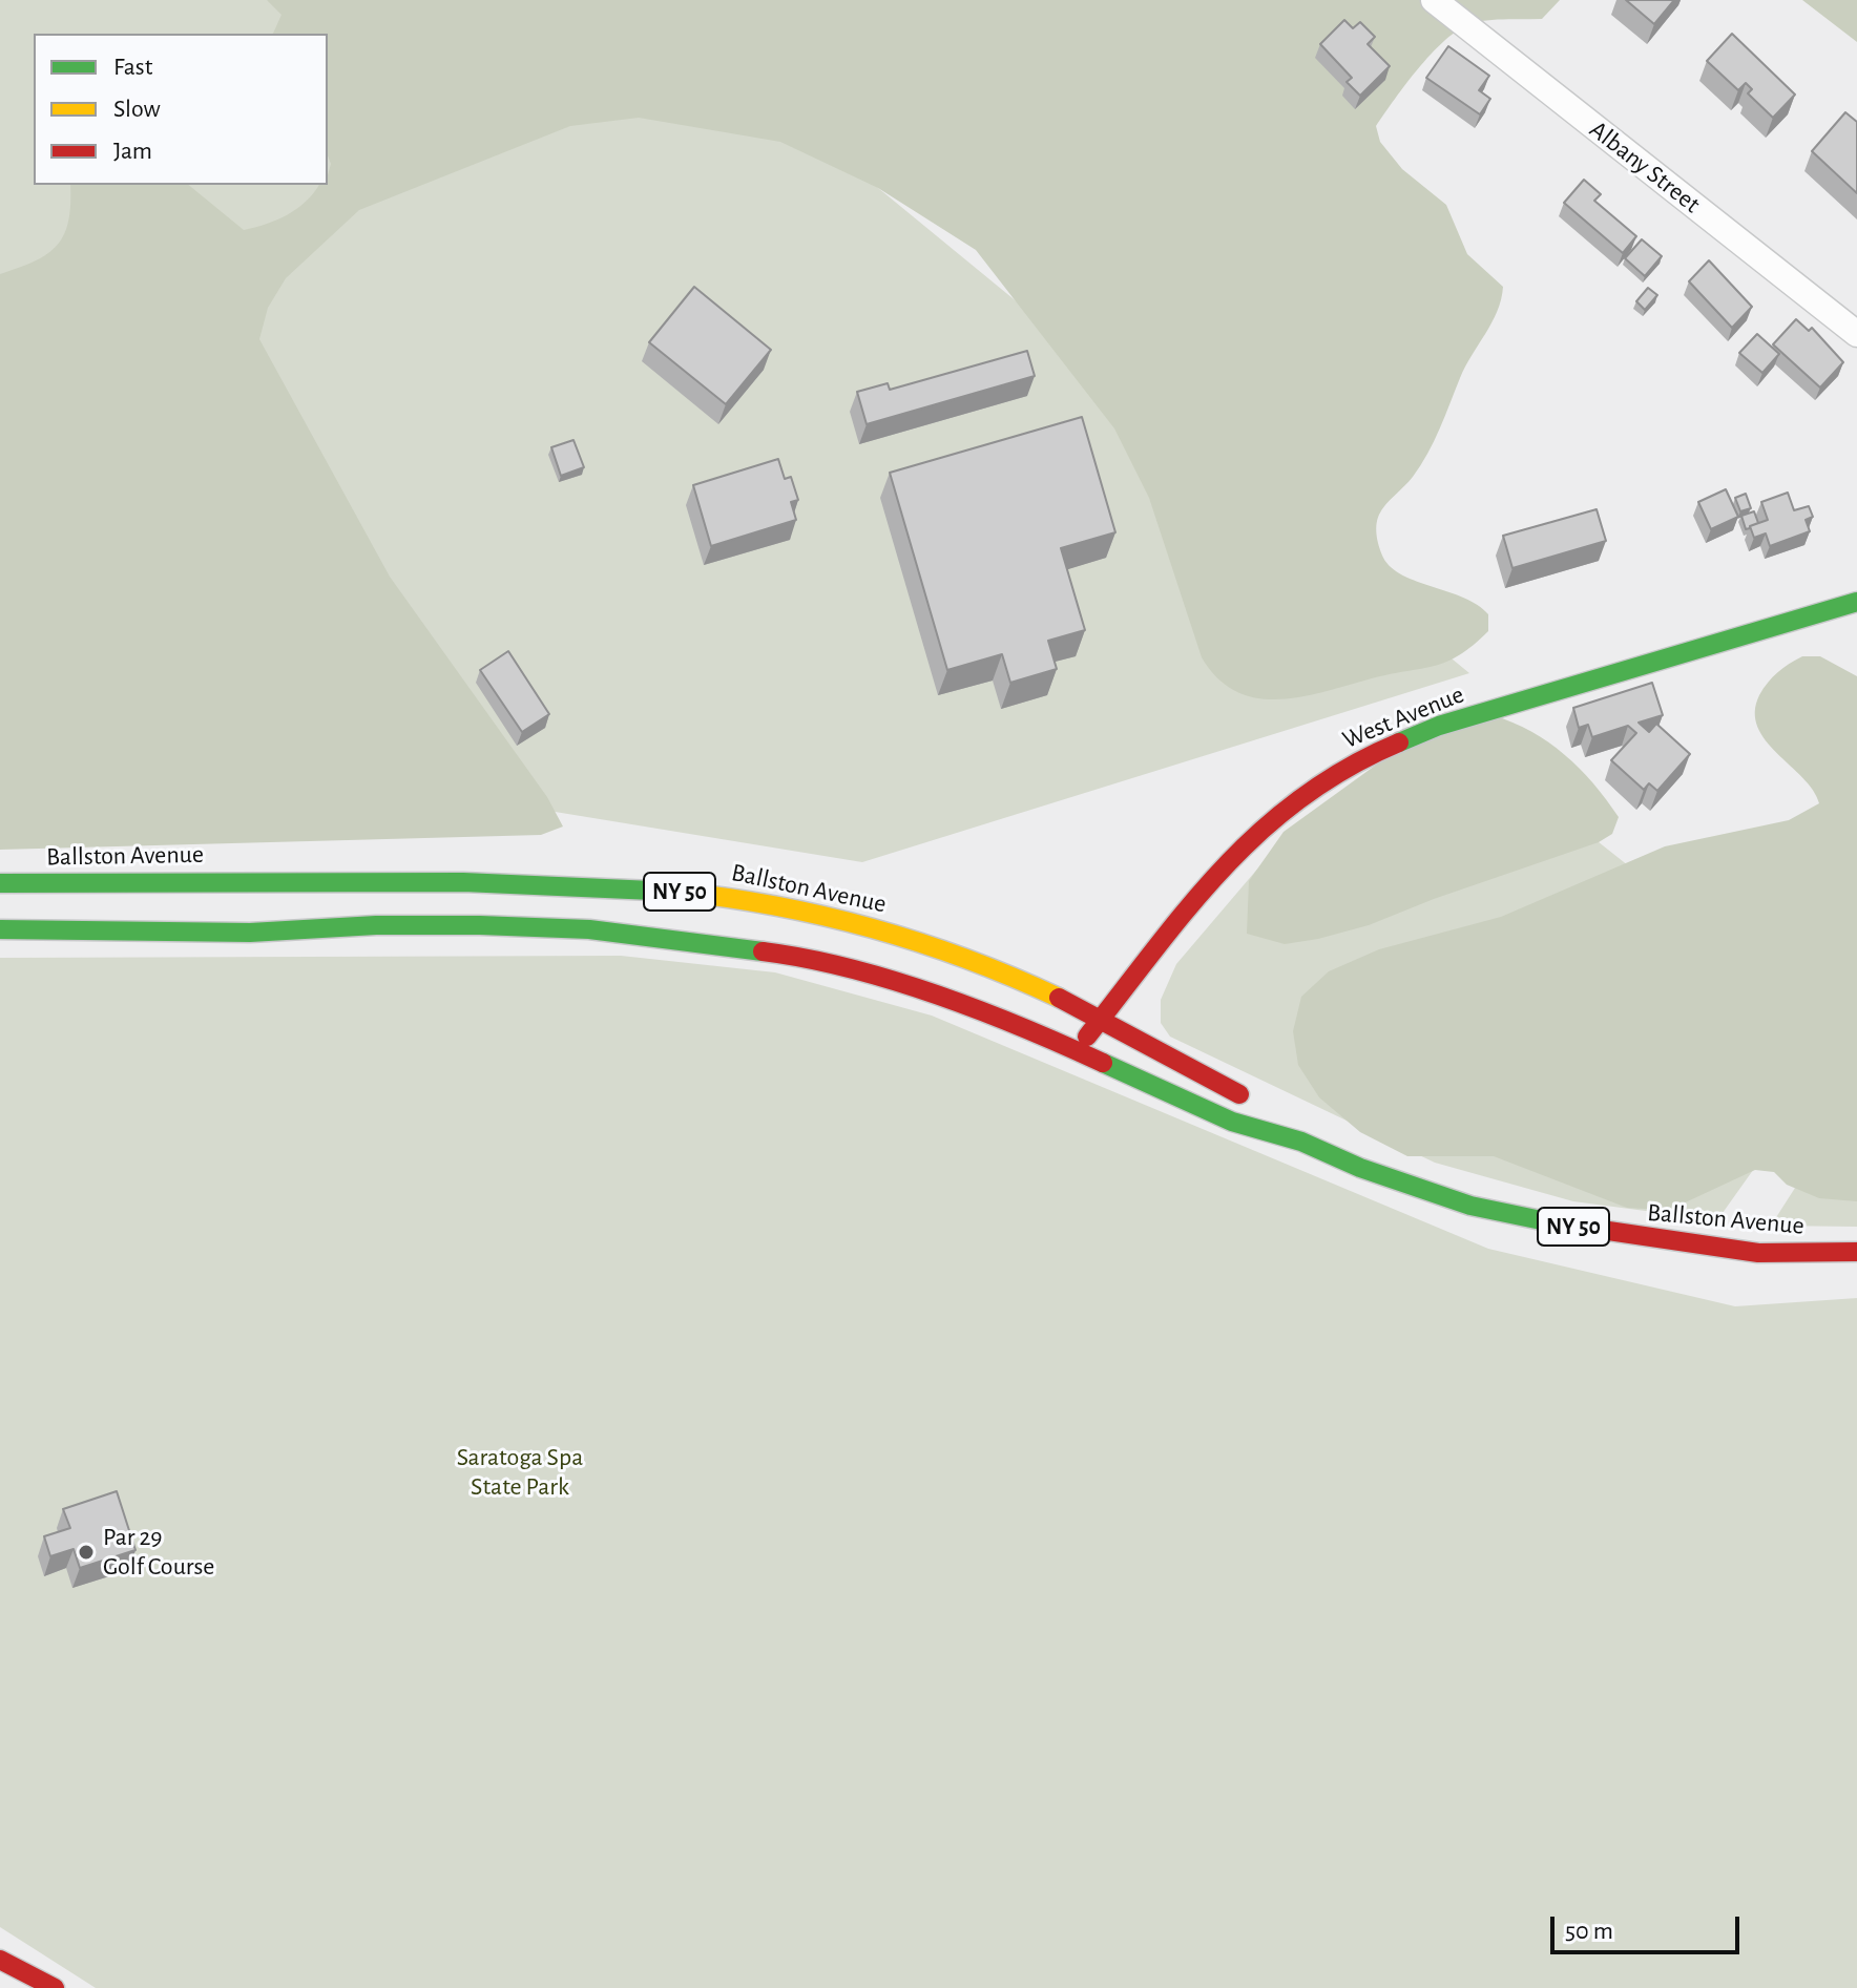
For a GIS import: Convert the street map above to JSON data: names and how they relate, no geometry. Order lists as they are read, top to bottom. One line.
{"streets":{"main road":["West Avenue","Ballston Avenue","NY 50"],"street":["Albany Street"]},"crossings":[["West Avenue","Ballston Avenue"]],"parks":["Saratoga Spa State Park"],"places":["Par 29 Golf Course"],"legend":["Fast","Slow","Jam"],"scale_bar":"50 m"}
